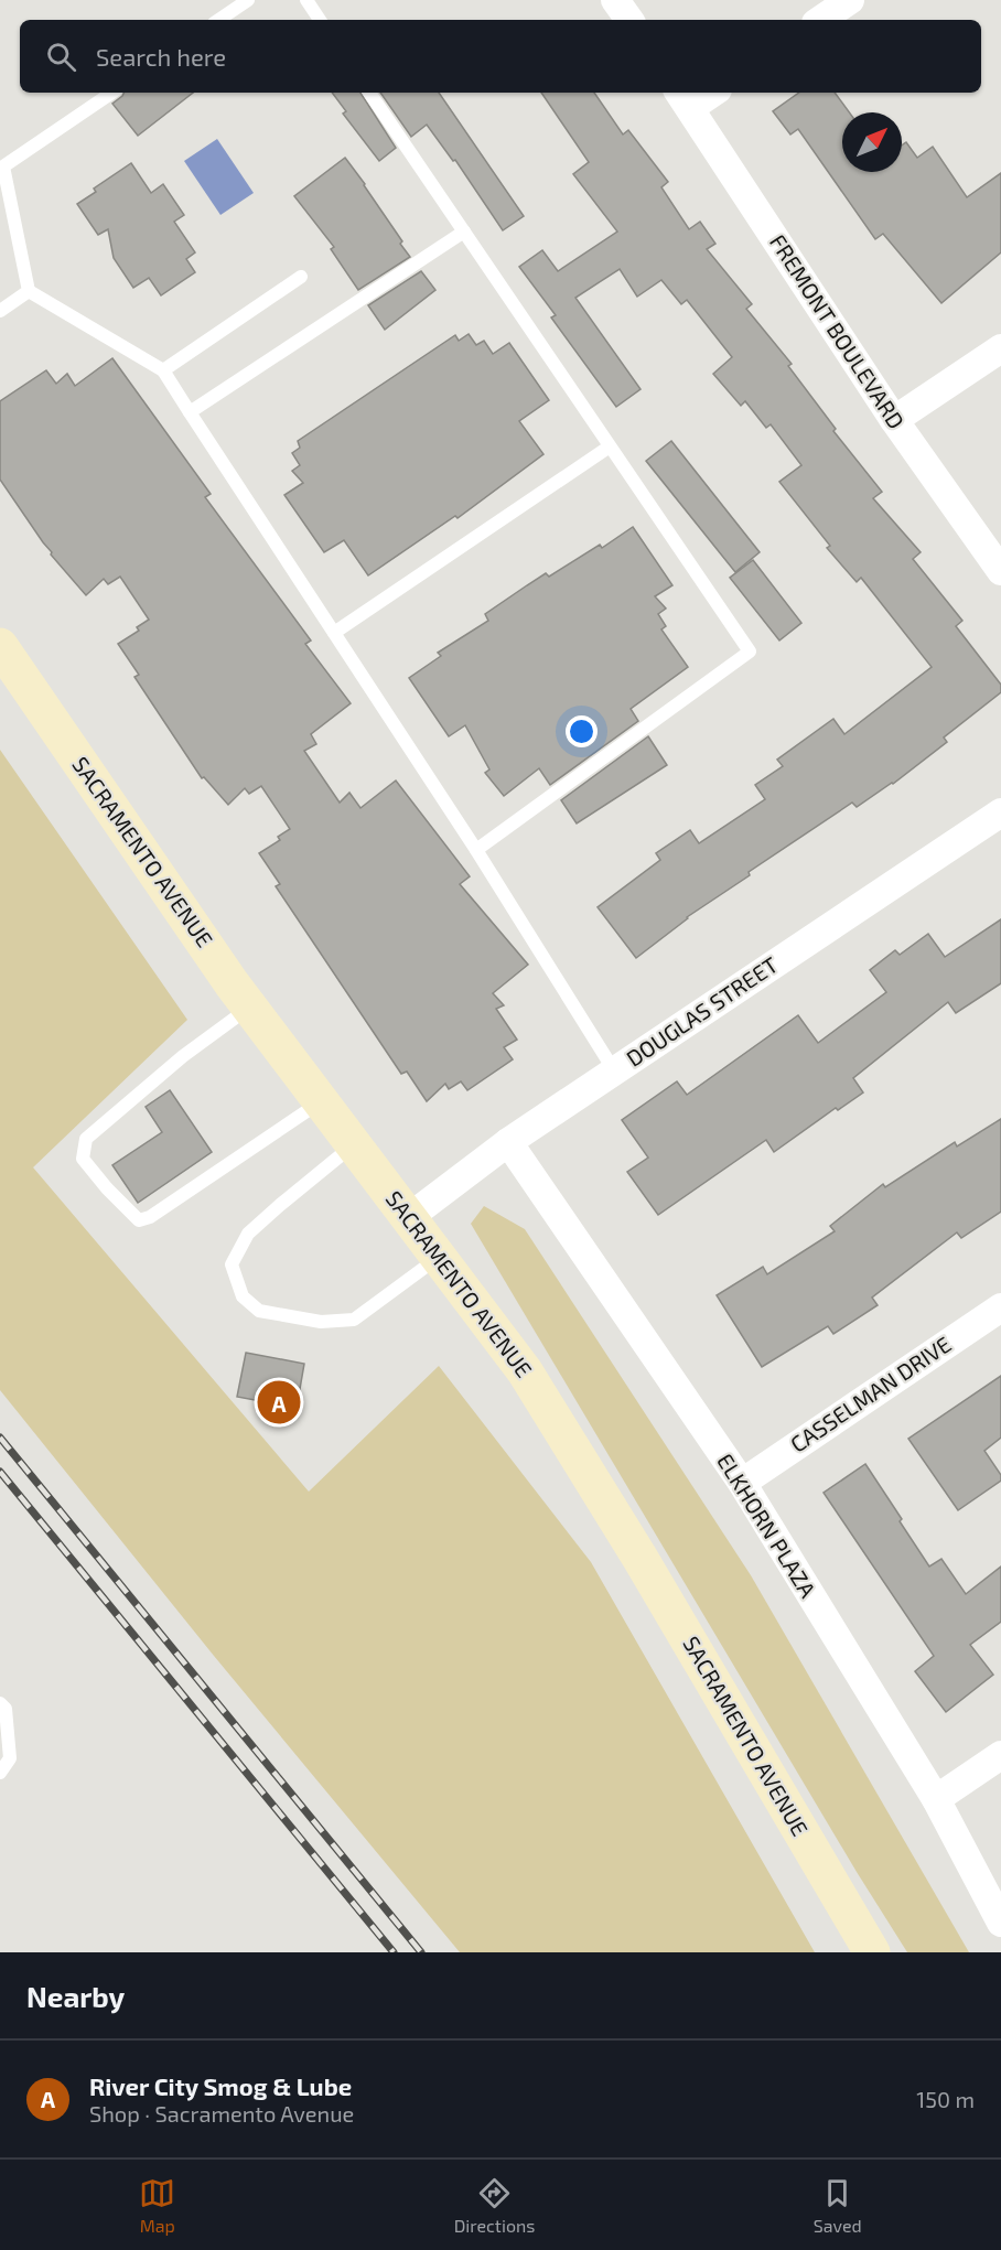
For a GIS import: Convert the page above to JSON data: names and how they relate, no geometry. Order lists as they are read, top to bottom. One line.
{"streets":{"main road":["SACRAMENTO AVENUE"],"street":["FREMONT BOULEVARD","DOUGLAS STREET","CASSELMAN DRIVE","ELKHORN PLAZA"]},"crossings":[["SACRAMENTO AVENUE","DOUGLAS STREET"],["DOUGLAS STREET","ELKHORN PLAZA"],["CASSELMAN DRIVE","ELKHORN PLAZA"]],"north":"top right","page":{"search":"Search here","pins":"A","heading":"Nearby","list":[{"mark":"A","name":"River City Smog & Lube","note":"Shop · Sacramento Avenue","value":"150 m"}],"nav":["Map","Directions","Saved"]}}
